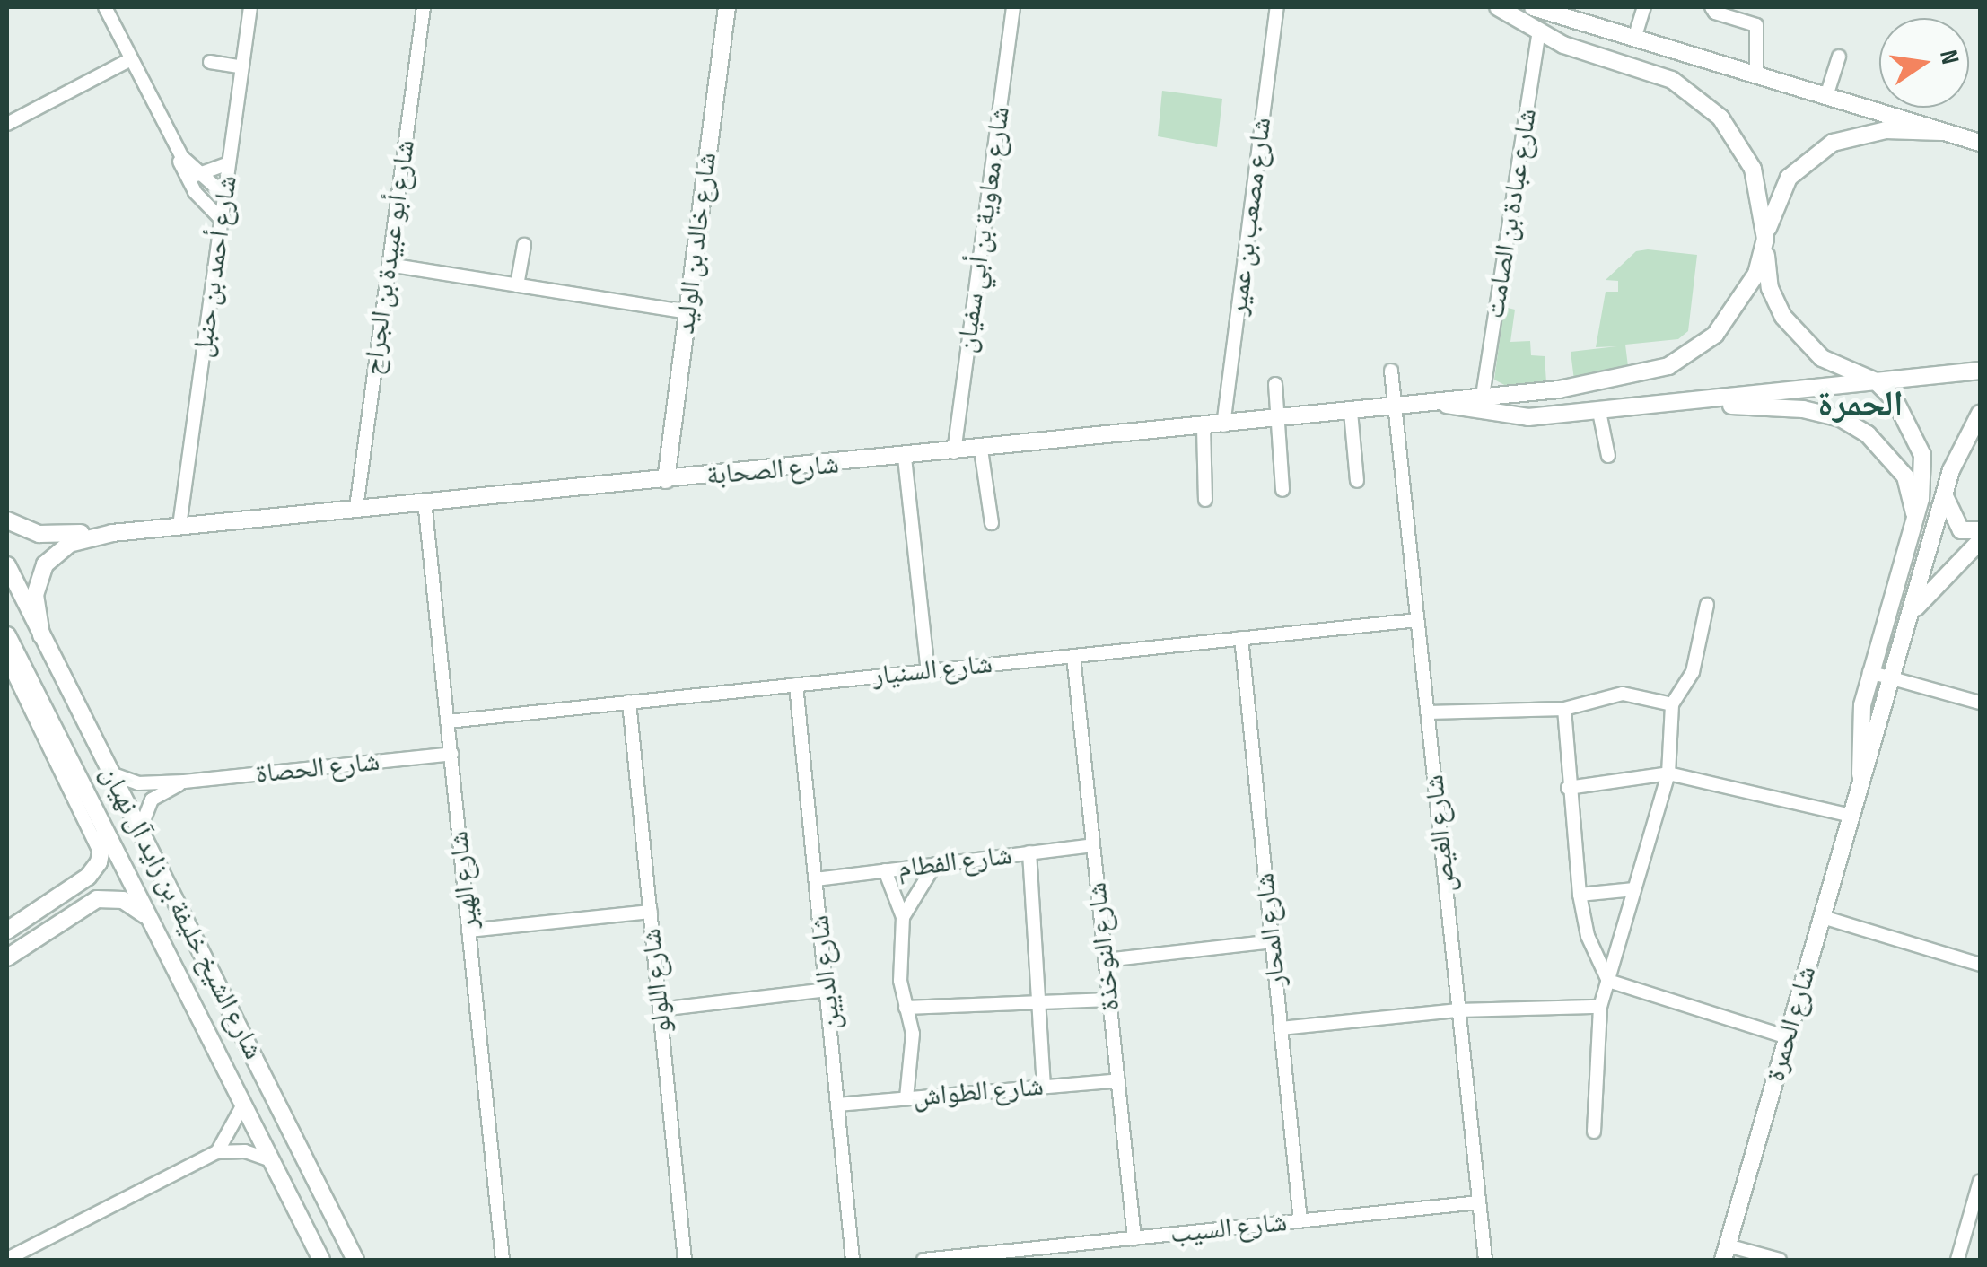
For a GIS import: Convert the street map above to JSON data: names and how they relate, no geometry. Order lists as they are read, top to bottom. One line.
{"streets":{"street":["شارع عبادة بن الصامت","شارع مصعب بن عمير","شارع معاوية بن أبي سفيان","شارع خالد بن الوليد","شارع أبو عبيدة بن الجراح","شارع أحمد بن حنبل","شارع الصحابة","شارع السنيار","شارع الحصاة","شارع الغيص","شارع الفطام","شارع الهير","شارع الشيخ خليفة بن زايد آل نهيان","شارع المحار","شارع النوخذة","شارع الديين","شارع اللولو","شارع الحمرة","شارع الطواش","شارع السيب"]},"crossings":[["شارع عبادة بن الصامت","شارع الصحابة"],["شارع مصعب بن عمير","شارع الصحابة"],["شارع معاوية بن أبي سفيان","شارع الصحابة"],["شارع خالد بن الوليد","شارع الصحابة"],["شارع أبو عبيدة بن الجراح","شارع الصحابة"],["شارع أحمد بن حنبل","شارع الصحابة"],["شارع الصحابة","شارع الغيص"],["شارع الصحابة","شارع الهير"],["شارع الصحابة","شارع الشيخ خليفة بن زايد آل نهيان"],["شارع السنيار","شارع الغيص"],["شارع السنيار","شارع الهير"],["شارع السنيار","شارع المحار"],["شارع السنيار","شارع النوخذة"],["شارع السنيار","شارع الديين"],["شارع السنيار","شارع اللولو"],["شارع الحصاة","شارع الهير"],["شارع الحصاة","شارع الشيخ خليفة بن زايد آل نهيان"],["شارع الغيص","شارع السيب"],["شارع الفطام","شارع النوخذة"],["شارع الفطام","شارع الديين"],["شارع المحار","شارع السيب"],["شارع النوخذة","شارع الطواش"],["شارع النوخذة","شارع السيب"],["شارع الديين","شارع الطواش"]],"districts":["الحمرة"],"north":"right"}
